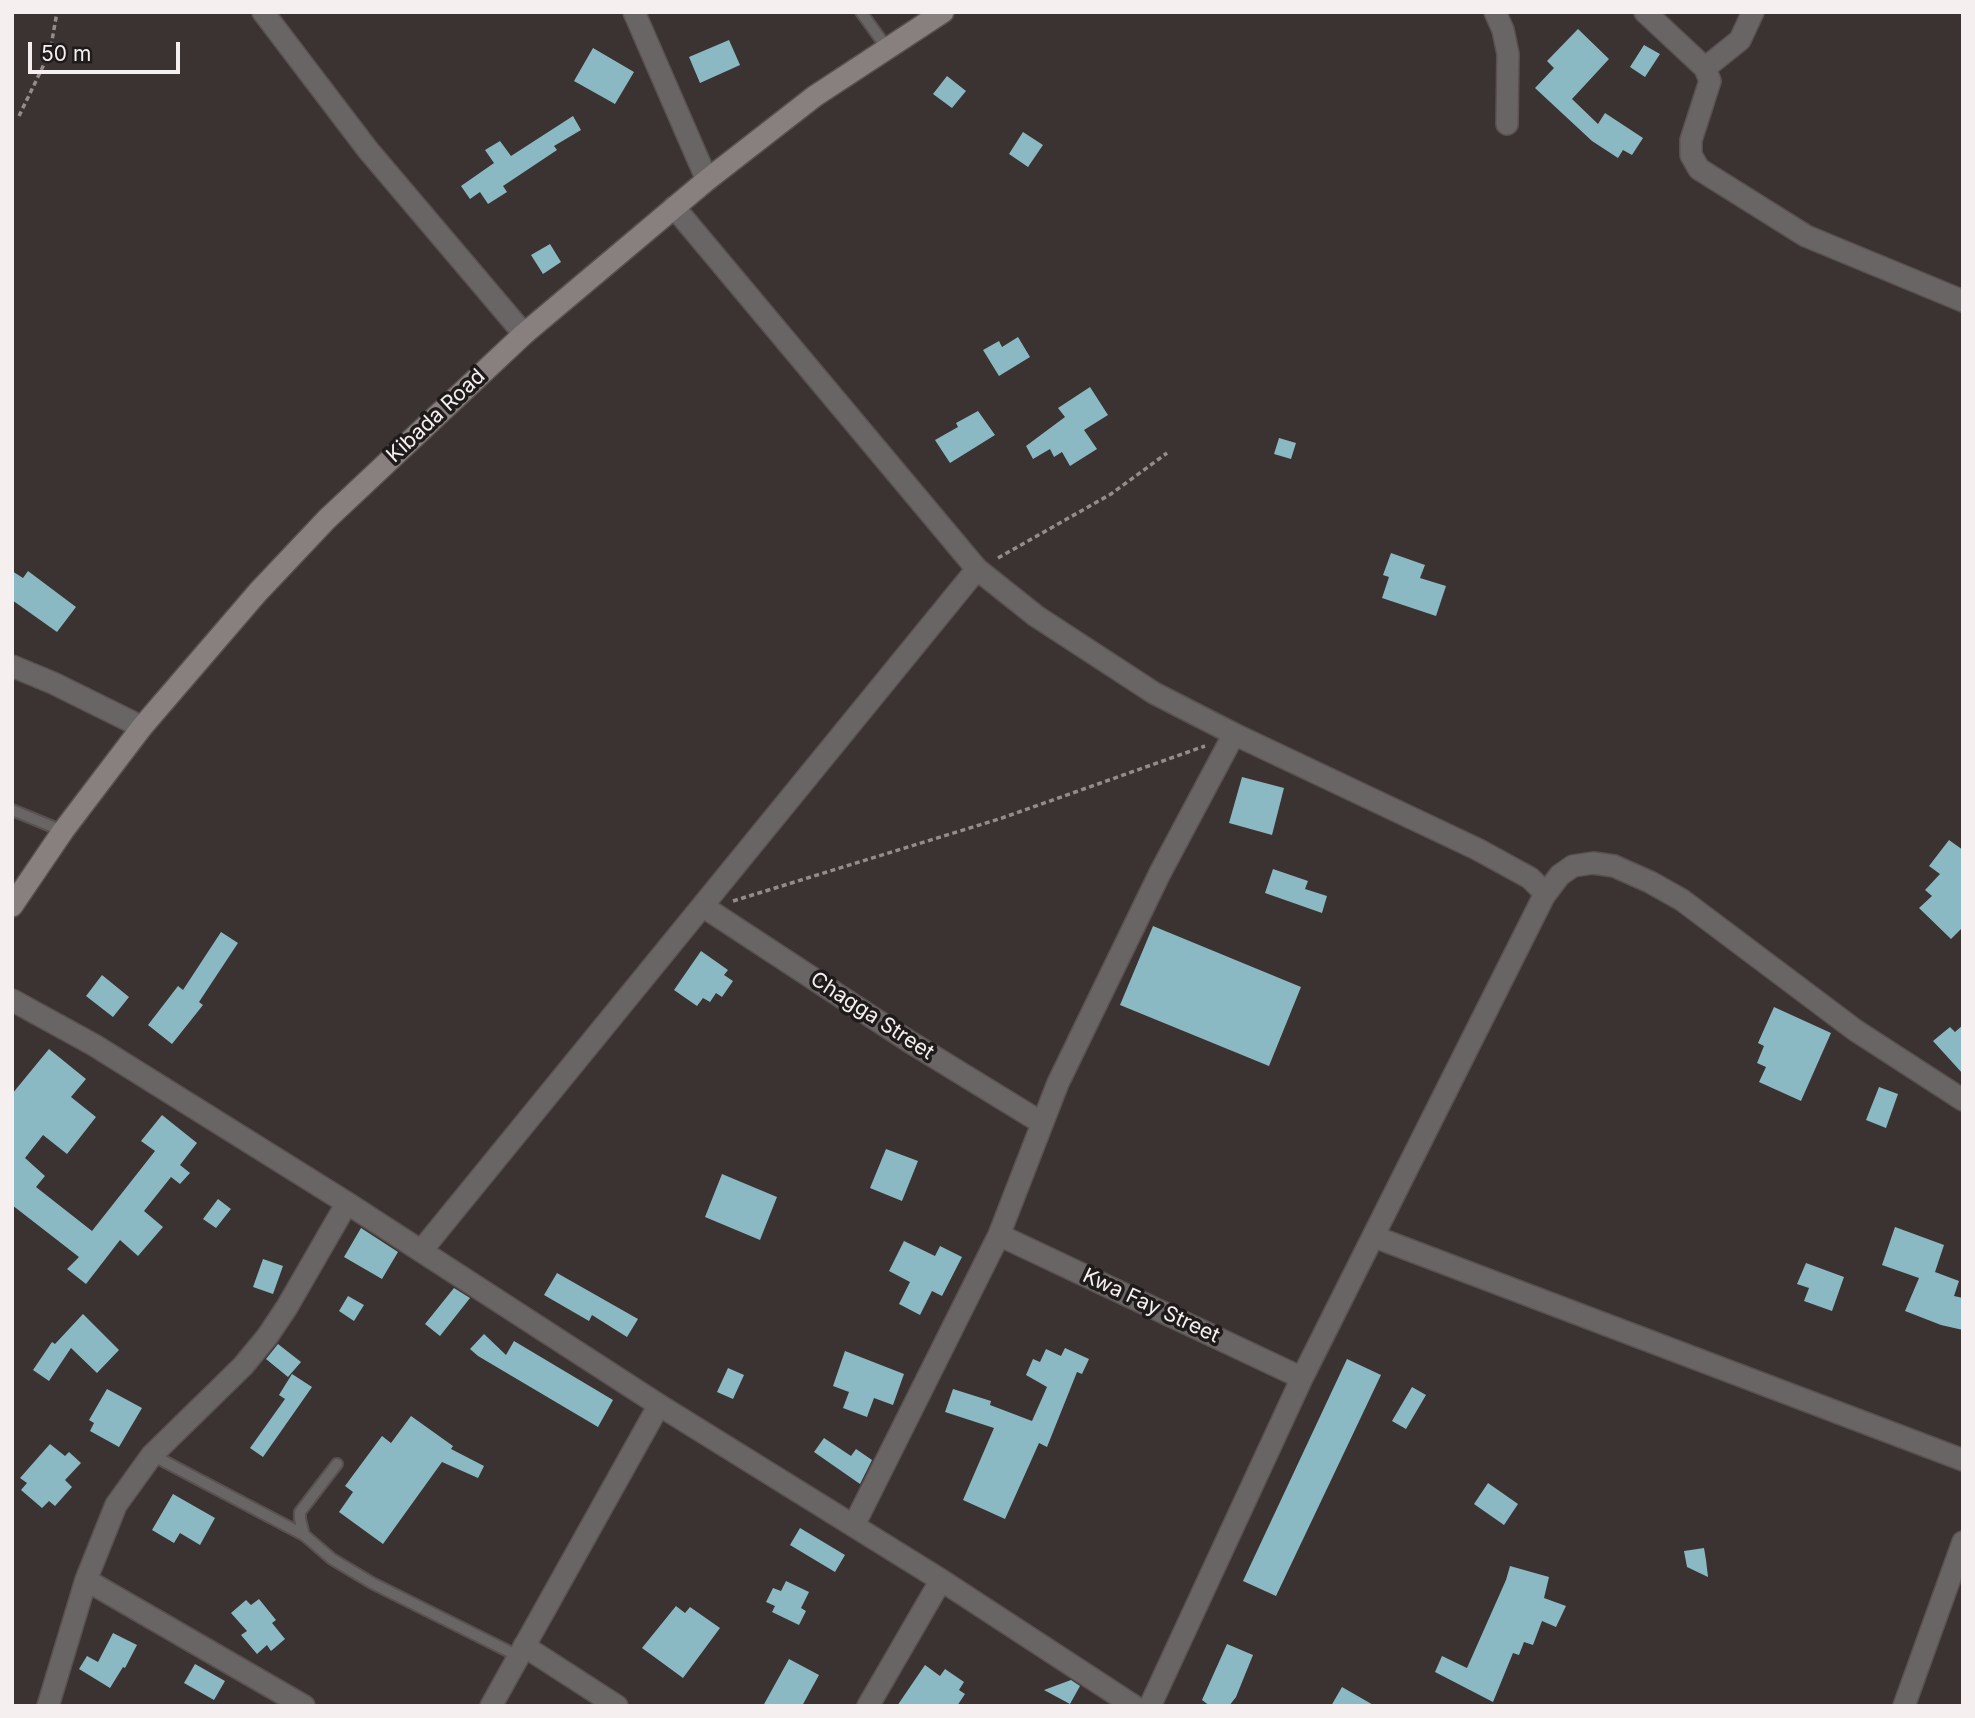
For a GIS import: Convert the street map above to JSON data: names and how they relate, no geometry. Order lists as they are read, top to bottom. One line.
{"streets":{"main road":["Kibada Road"],"street":["Chagga Street","Kwa Fay Street"]},"scale_bar":"50 m"}
